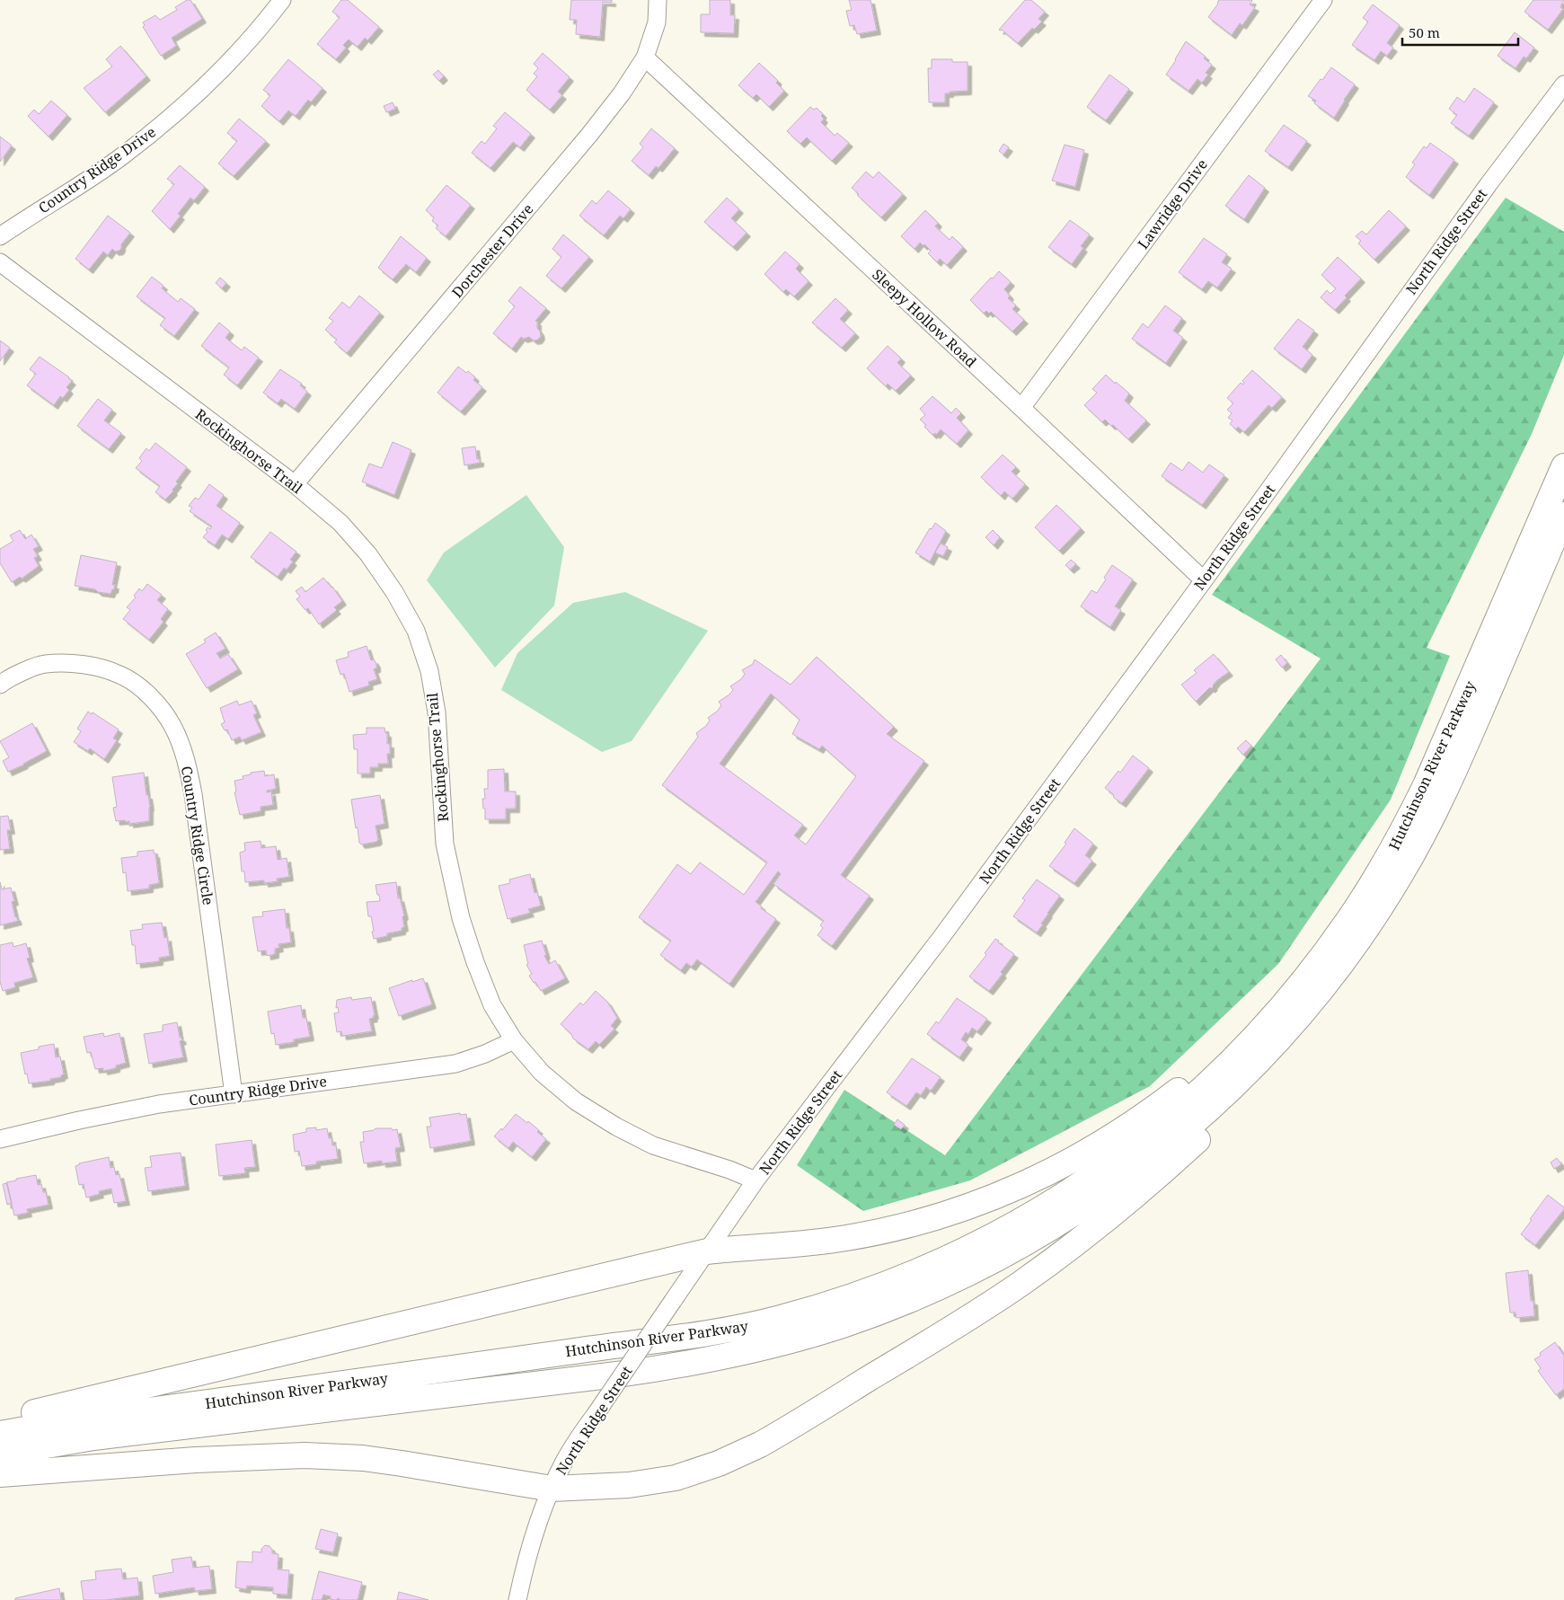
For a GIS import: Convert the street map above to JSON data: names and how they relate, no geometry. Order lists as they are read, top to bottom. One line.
{"streets":{"highway":["Hutchinson River Parkway"],"street":["Country Ridge Drive","Lawridge Drive","North Ridge Street","Dorchester Drive","Sleepy Hollow Road","Rockinghorse Trail","Country Ridge Circle"]},"crossings":[["Country Ridge Drive","Rockinghorse Trail"],["Country Ridge Drive","Country Ridge Circle"],["Lawridge Drive","Sleepy Hollow Road"],["North Ridge Street","Sleepy Hollow Road"],["North Ridge Street","Rockinghorse Trail"],["Dorchester Drive","Sleepy Hollow Road"],["Dorchester Drive","Rockinghorse Trail"]],"scale_bar":"50 m"}
